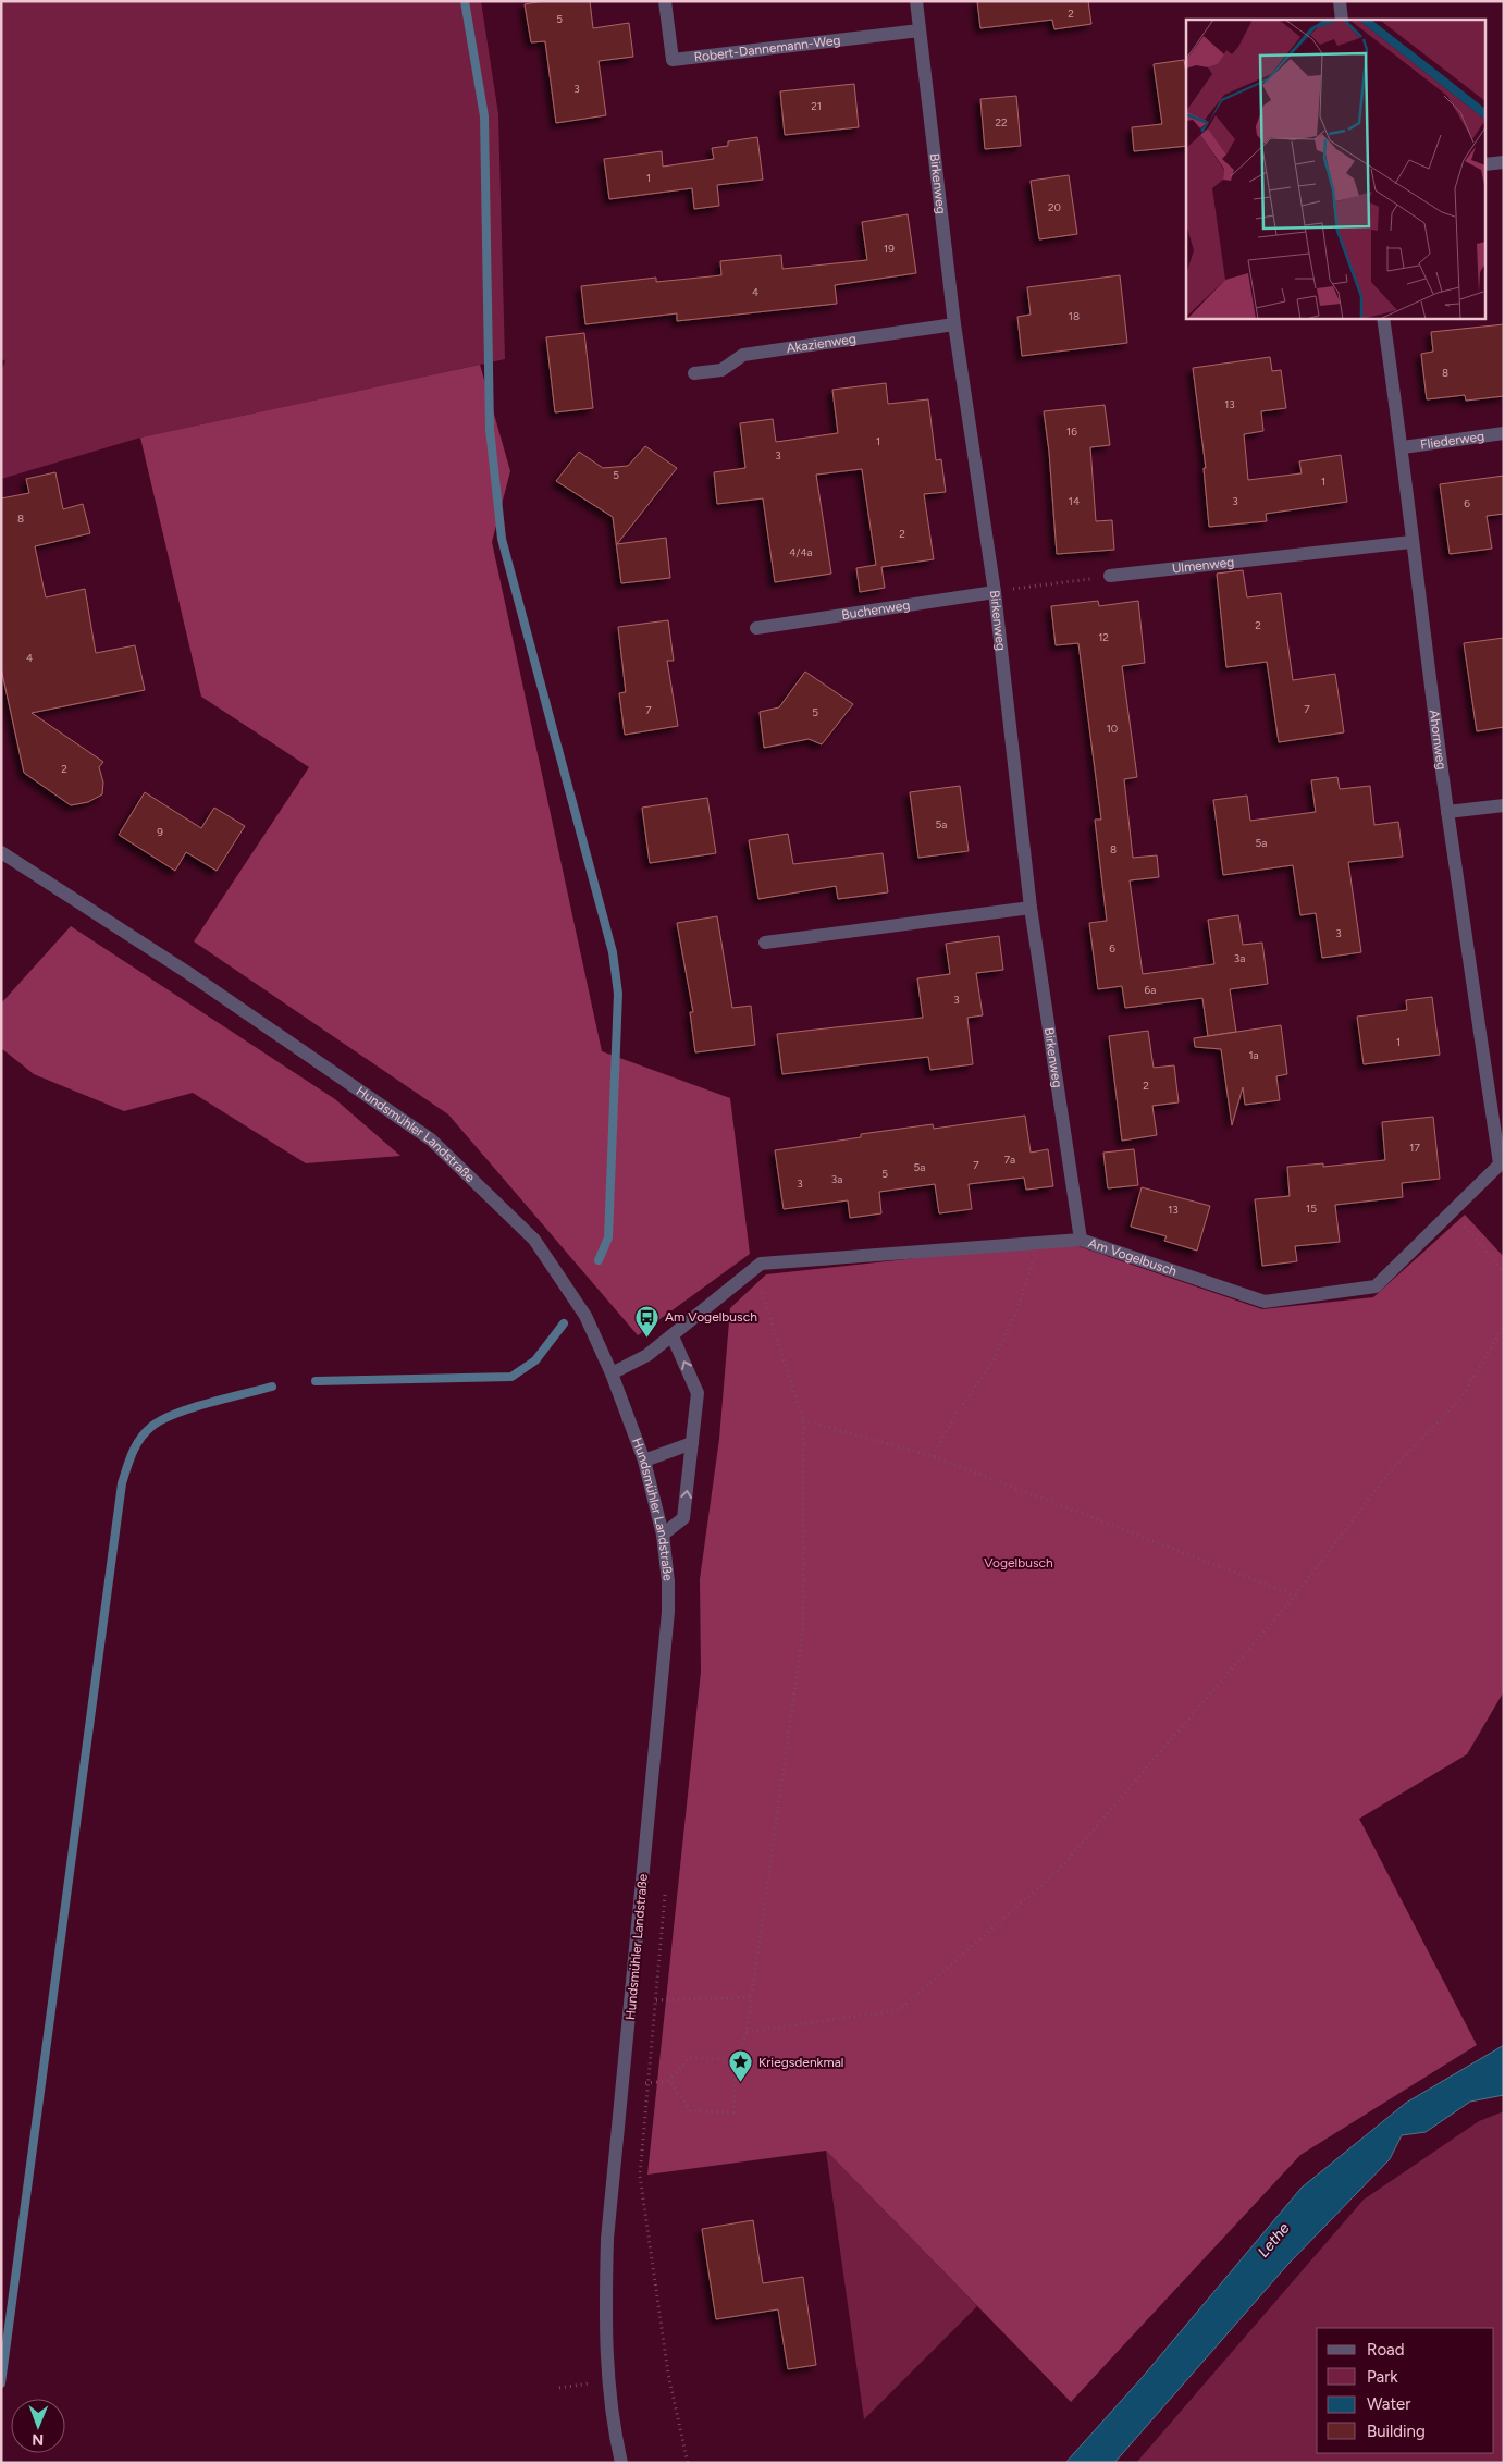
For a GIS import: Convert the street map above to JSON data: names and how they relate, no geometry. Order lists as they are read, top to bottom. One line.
{"streets":{"street":["Robert-Dannemann-Weg","Birkenweg","Akazienweg","Fliederweg","Ulmenweg","Buchenweg","Ahornweg","Hundsmühler Landstraße","Am Vogelbusch"]},"crossings":[["Robert-Dannemann-Weg","Birkenweg"],["Birkenweg","Akazienweg"],["Birkenweg","Buchenweg"],["Birkenweg","Am Vogelbusch"],["Fliederweg","Ahornweg"],["Ulmenweg","Ahornweg"],["Ahornweg","Am Vogelbusch"],["Hundsmühler Landstraße","Am Vogelbusch"]],"water":["Lethe"],"parks":["Vogelbusch"],"places":{"bus stop":["Am Vogelbusch"],"place":["Kriegsdenkmal"]},"house_numbers":["2","5","3","21","22","1","20","19","4","18","8","13","16","1","3","5","1","14","3","6","8","2","4/4a","2","12","4","7","7","5","10","2","5a","9","5a","8","3","6","3a","6a","3","1","1a","2","17","7a","7","5a","5","3a","3","15","13"],"legend":["Road","Park","Water","Building"],"north":"bottom"}
